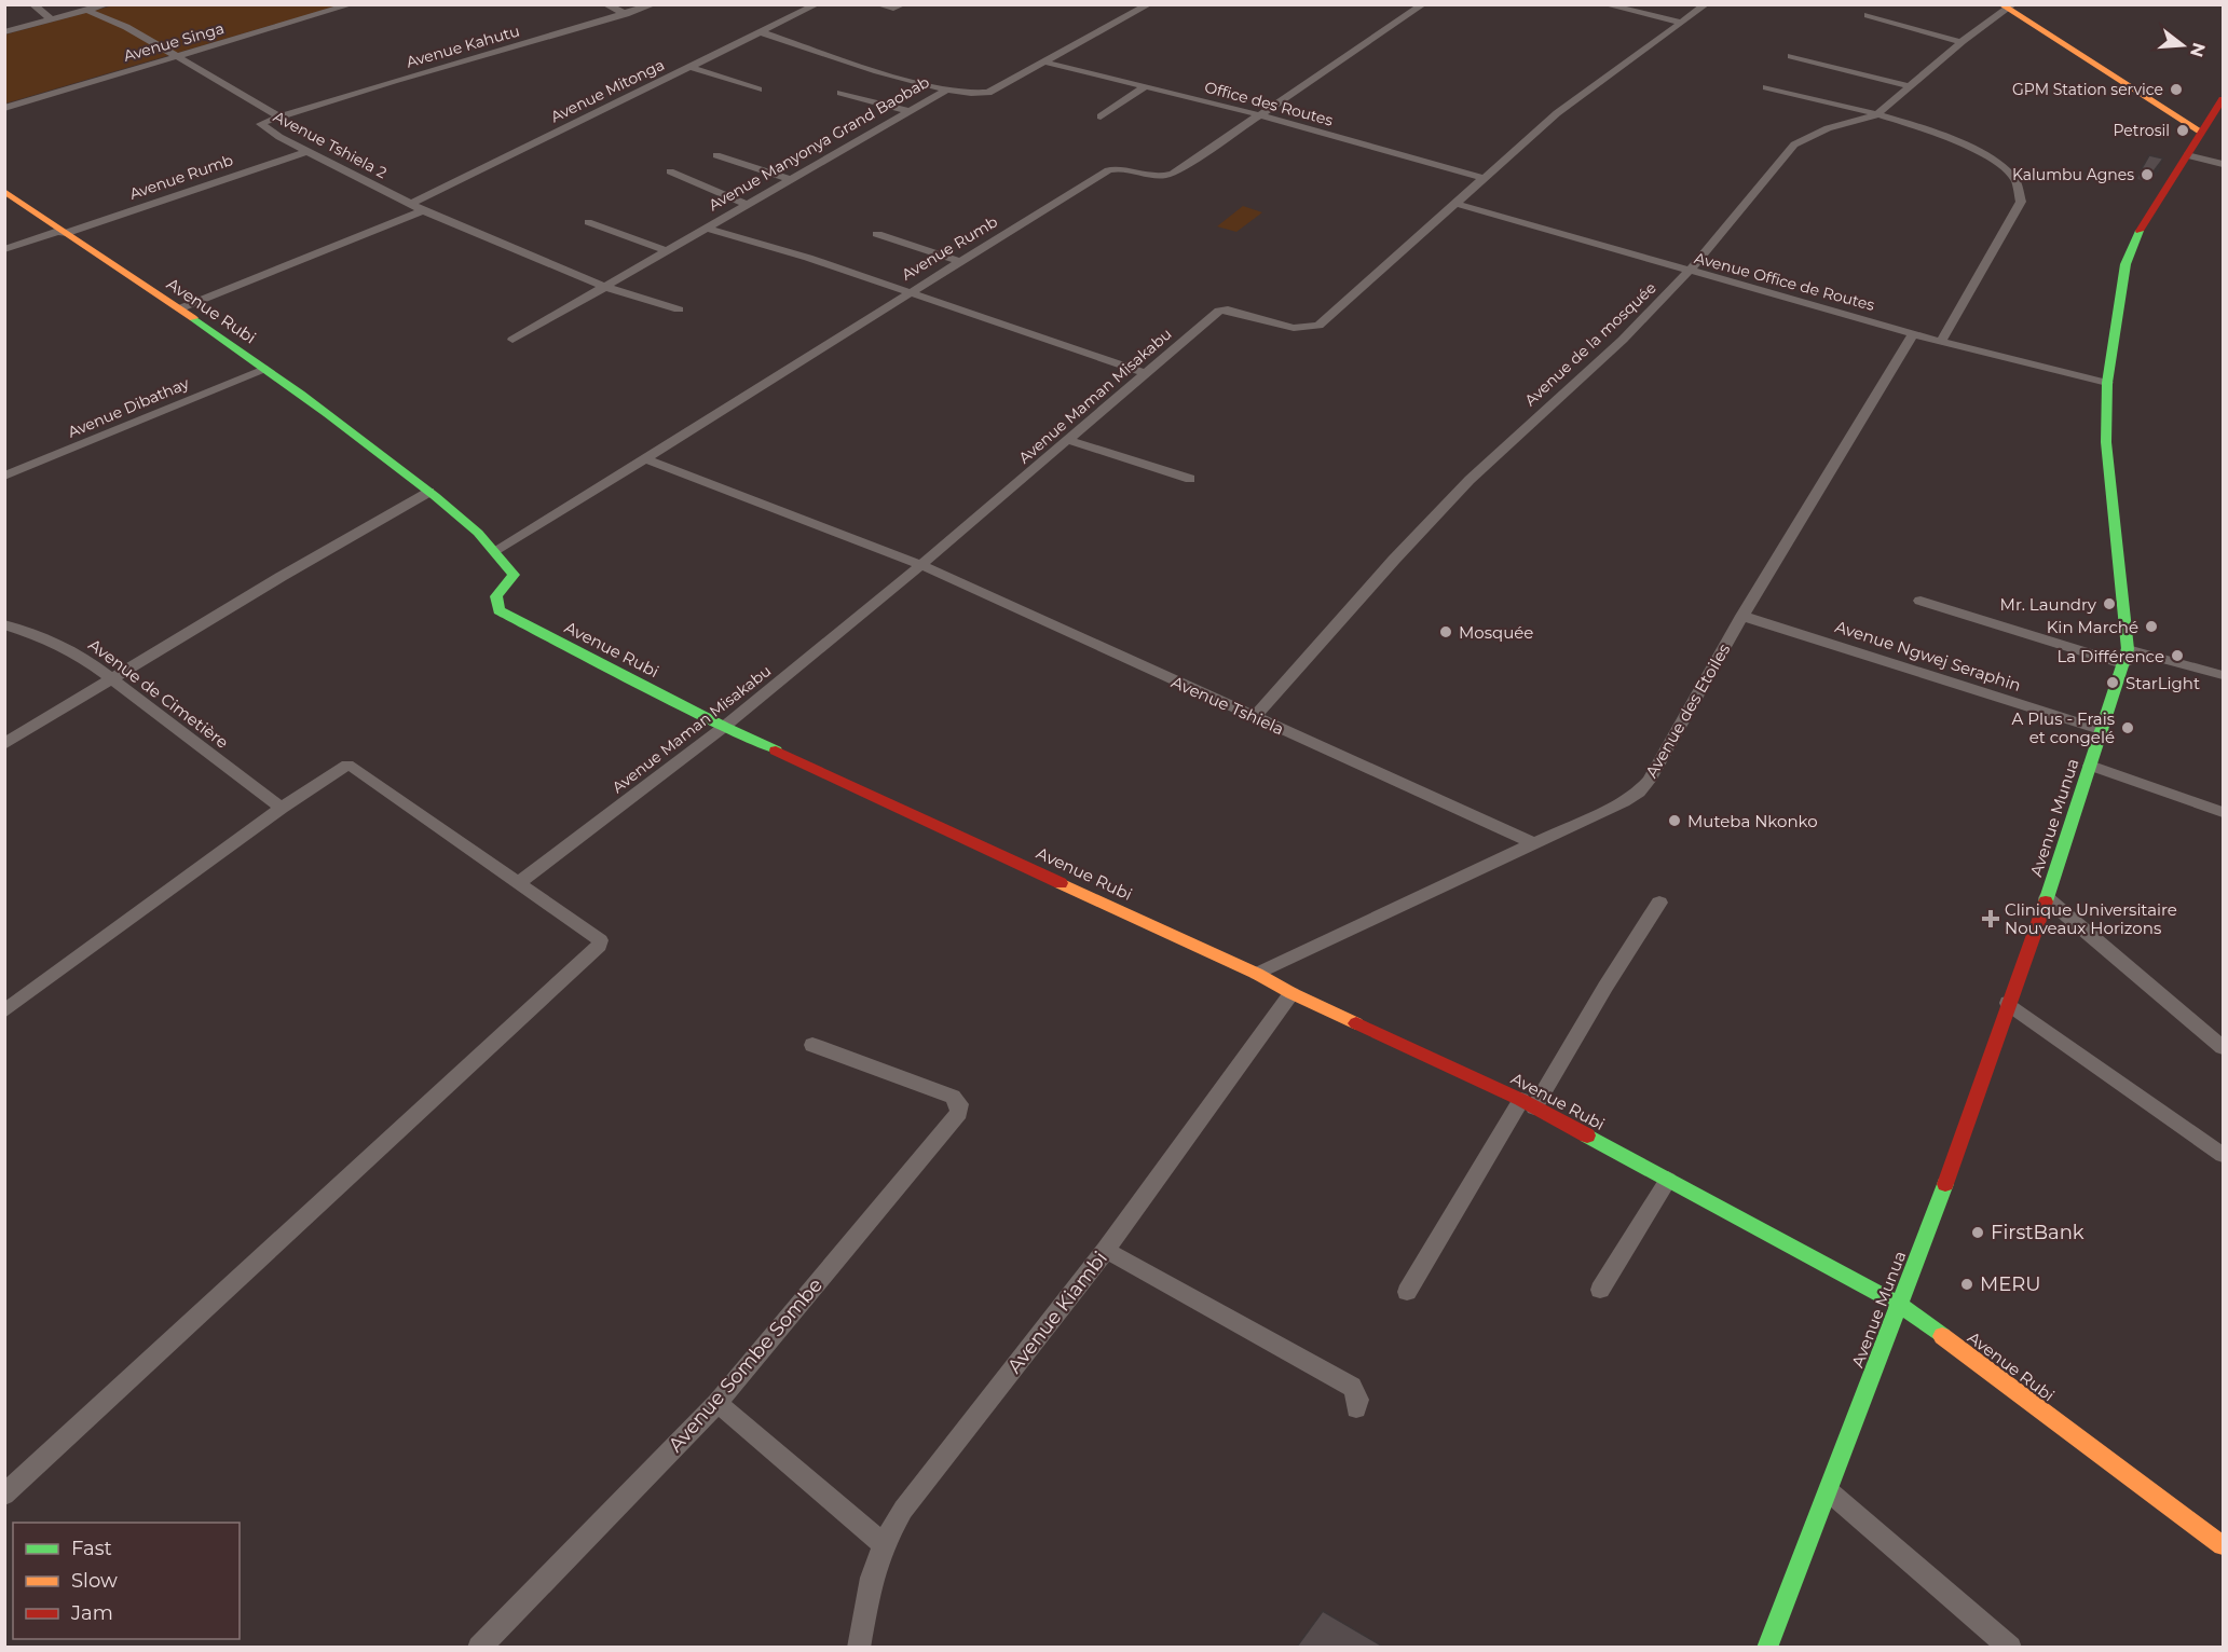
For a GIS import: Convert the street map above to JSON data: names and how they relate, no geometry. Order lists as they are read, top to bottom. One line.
{"streets":{"street":["Avenue Singa","Avenue Kahutu","Avenue Mitonga","Office des Routes","Avenue Manyonya Grand Baobab","Avenue Tshiela 2","Avenue Rumb","Avenue Office de Routes","Avenue Rubi","Avenue de la mosquée","Avenue Maman Misakabu","Avenue Dibathay","Avenue Ngwej Seraphin","Avenue de Cimetière","Avenue Tshiela","Avenue des Etoiles","Avenue Munua","Avenue Kiambi","Avenue Sombe Sombe"]},"crossings":[["Avenue Singa","Avenue Tshiela 2"],["Avenue Kahutu","Avenue Tshiela 2"],["Avenue Mitonga","Avenue Tshiela 2"],["Office des Routes","Avenue Manyonya Grand Baobab"],["Office des Routes","Avenue Rumb"],["Office des Routes","Avenue Maman Misakabu"],["Avenue Manyonya Grand Baobab","Avenue Tshiela 2"],["Avenue Tshiela 2","Avenue Rumb"],["Avenue Rumb","Avenue Rubi"],["Avenue Rumb","Avenue Tshiela"],["Avenue Office de Routes","Avenue de la mosquée"],["Avenue Office de Routes","Avenue Maman Misakabu"],["Avenue Office de Routes","Avenue des Etoiles"],["Avenue Office de Routes","Avenue Munua"],["Avenue Rubi","Avenue Maman Misakabu"],["Avenue Rubi","Avenue Dibathay"],["Avenue Rubi","Avenue des Etoiles"],["Avenue Rubi","Avenue Munua"],["Avenue Rubi","Avenue Kiambi"],["Avenue de la mosquée","Avenue Tshiela"],["Avenue Maman Misakabu","Avenue Tshiela"],["Avenue Ngwej Seraphin","Avenue des Etoiles"],["Avenue Ngwej Seraphin","Avenue Munua"],["Avenue Tshiela","Avenue des Etoiles"]],"places":{"other":["GPM Station service","Petrosil","Kalumbu Agnes","Mr. Laundry","Kin Marché","Mosquée","La Différence","StarLight","A Plus - Frais et congelé","Muteba Nkonko","FirstBank","MERU"],"health":["Clinique Universitaire Nouveaux Horizons"]},"legend":["Fast","Slow","Jam"],"north":"right"}
